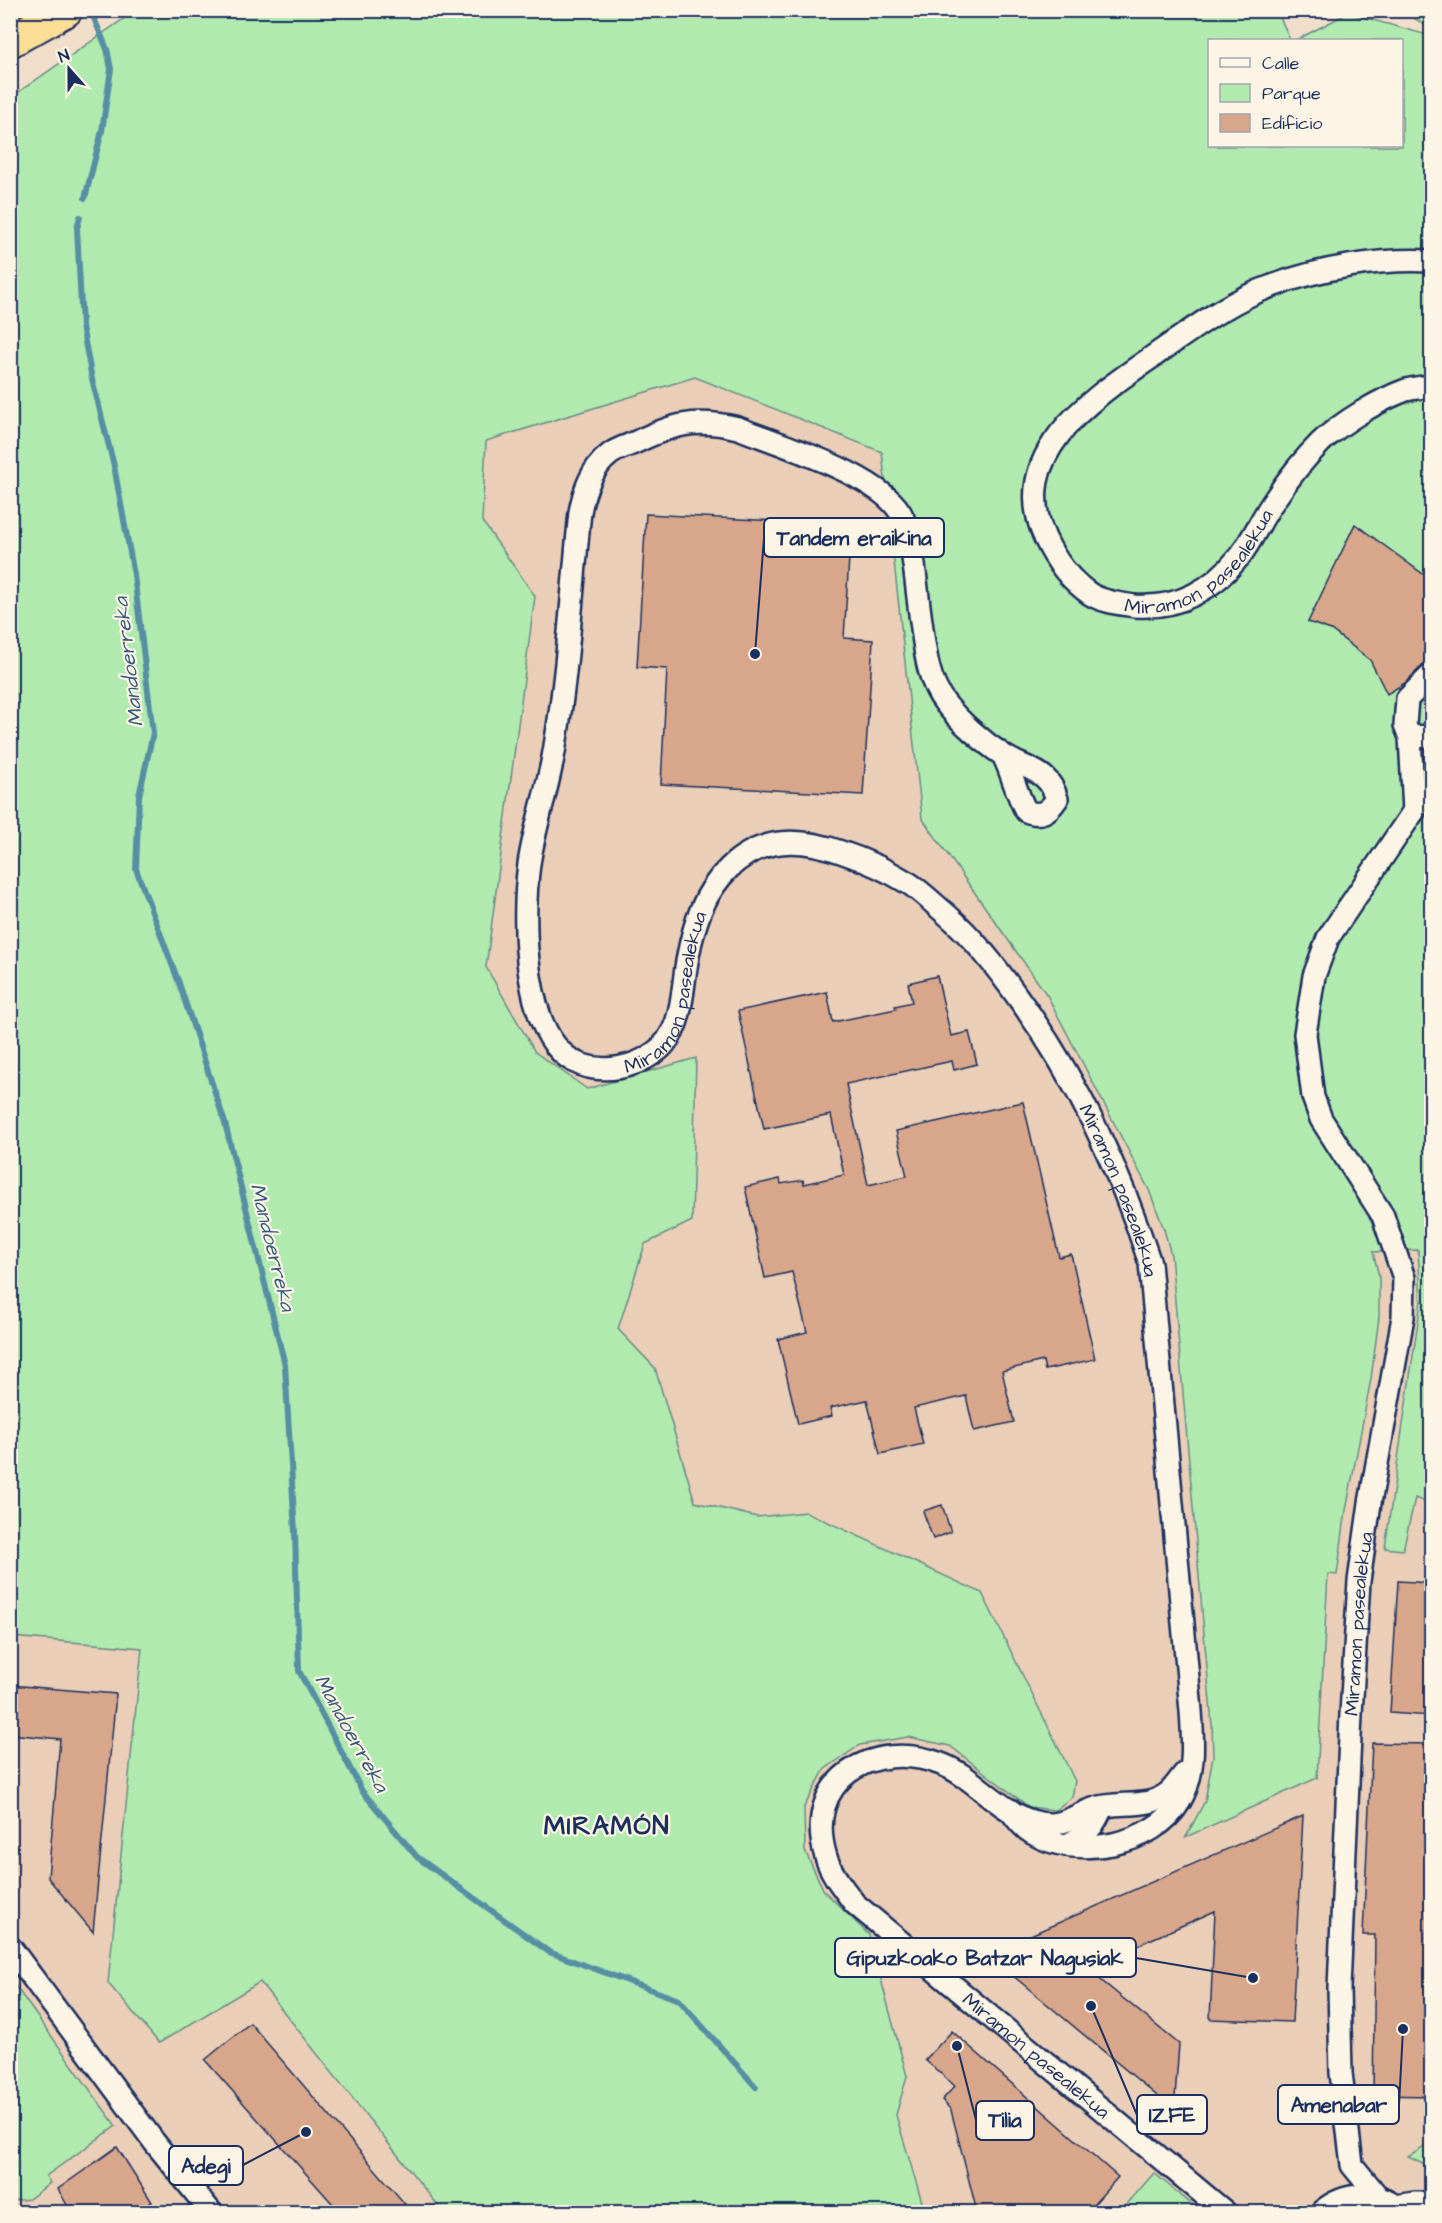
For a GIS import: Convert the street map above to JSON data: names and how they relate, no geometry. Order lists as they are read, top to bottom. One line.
{"streets":{"street":["Miramon pasealekua"]},"districts":["MIRAMÓN"],"water":["Mandoerreka"],"places":["Tandem eraikina","Gipuzkoako Batzar Nagusiak","IZFE","Amenabar","Tilia","Adegi"],"legend":["Calle","Parque","Edificio"],"north":"top"}
